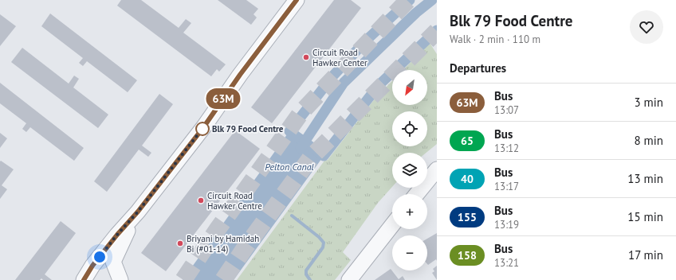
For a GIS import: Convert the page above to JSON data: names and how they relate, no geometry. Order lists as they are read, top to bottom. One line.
{"water":["Pelton Canal"],"places":["Circuit Road Hawker Center","Blk 79 Food Centre","Circuit Road Hawker Centre","Briyani by Hamidah Bi (#01-14)"],"lines":["bus line 63M"],"north":"bottom left","page":{"on_map":"63M","heading":[["Blk 79 Food Centre","Walk · 2 min · 110 m"],"Departures"],"map_buttons":["+","−"],"list":[{"mark":"63M","name":"Bus","note":"13:07","value":"3 min"},{"mark":"65","name":"Bus","note":"13:12","value":"8 min"},{"mark":"40","name":"Bus","note":"13:17","value":"13 min"},{"mark":"155","name":"Bus","note":"13:19","value":"15 min"},{"mark":"158","name":"Bus","note":"13:21","value":"17 min"}]}}
